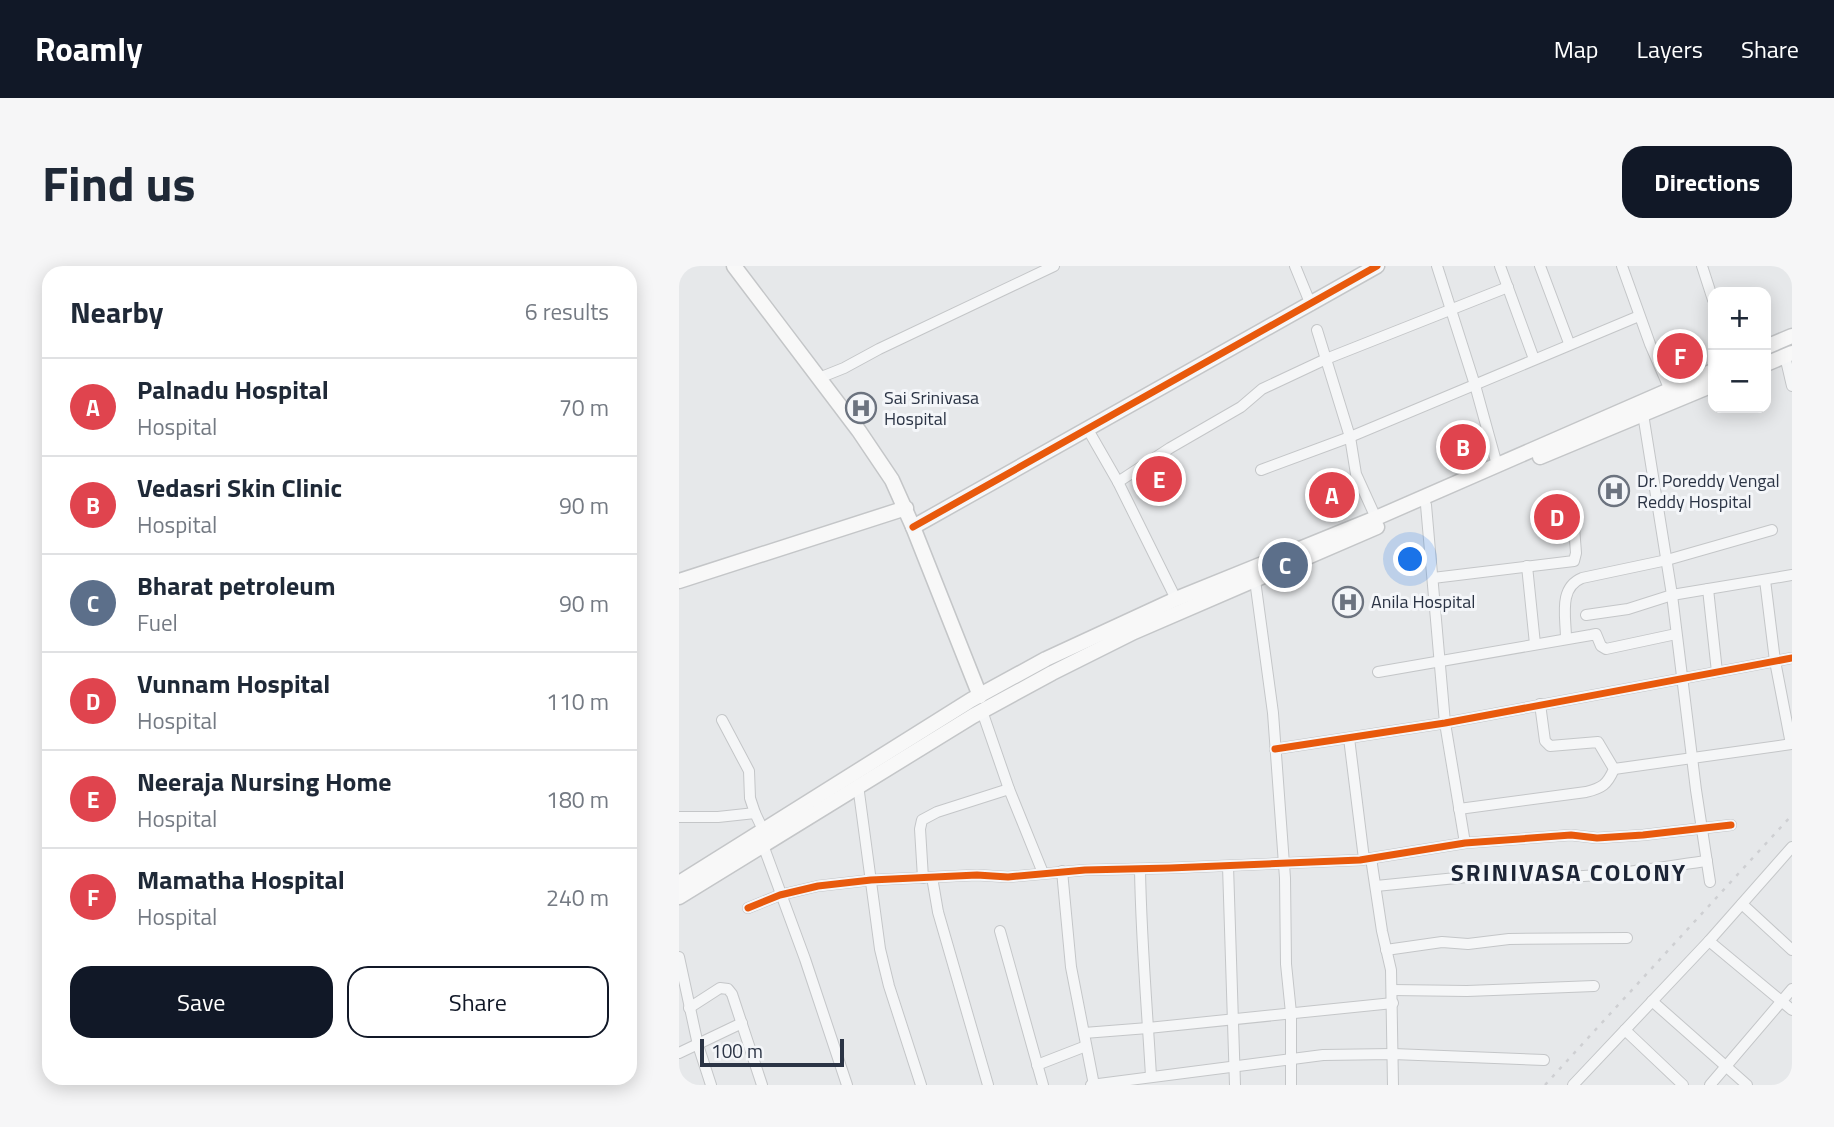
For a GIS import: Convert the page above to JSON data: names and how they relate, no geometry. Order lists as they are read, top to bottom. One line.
{"districts":["SRINIVASA COLONY"],"places":{"hospital":["Sai Srinivasa Hospital","Dr. Poreddy Vengal Reddy Hospital","Anila Hospital"]},"scale_bar":"100 m","page":{"header":"Roamly","nav":["Map","Layers","Share"],"title":"Find us","buttons":["Directions",["Save","Share"]],"heading":["Nearby","6 results"],"map_buttons":["+","−"],"pins":["F","B","E","A","D","C"],"list":[{"mark":"A","name":"Palnadu Hospital","note":"Hospital","value":"70 m"},{"mark":"B","name":"Vedasri Skin Clinic","note":"Hospital","value":"90 m"},{"mark":"C","name":"Bharat petroleum","note":"Fuel","value":"90 m"},{"mark":"D","name":"Vunnam Hospital","note":"Hospital","value":"110 m"},{"mark":"E","name":"Neeraja Nursing Home","note":"Hospital","value":"180 m"},{"mark":"F","name":"Mamatha Hospital","note":"Hospital","value":"240 m"}],"scale":"100 m"}}
